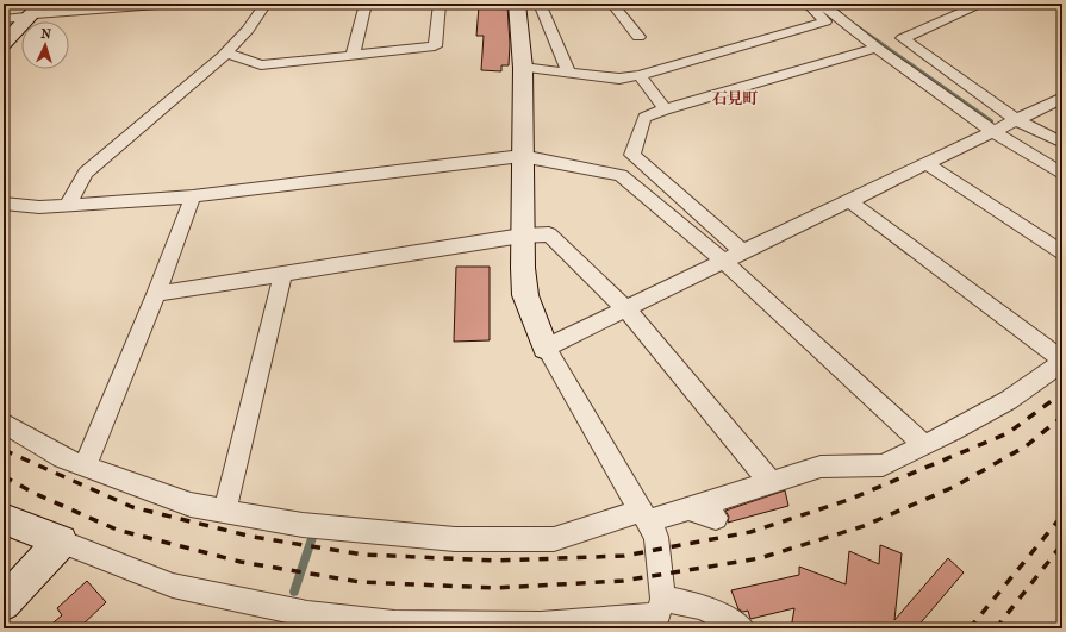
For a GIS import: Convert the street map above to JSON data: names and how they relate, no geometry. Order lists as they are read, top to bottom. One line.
{"districts":["石見町"],"north":"top"}
